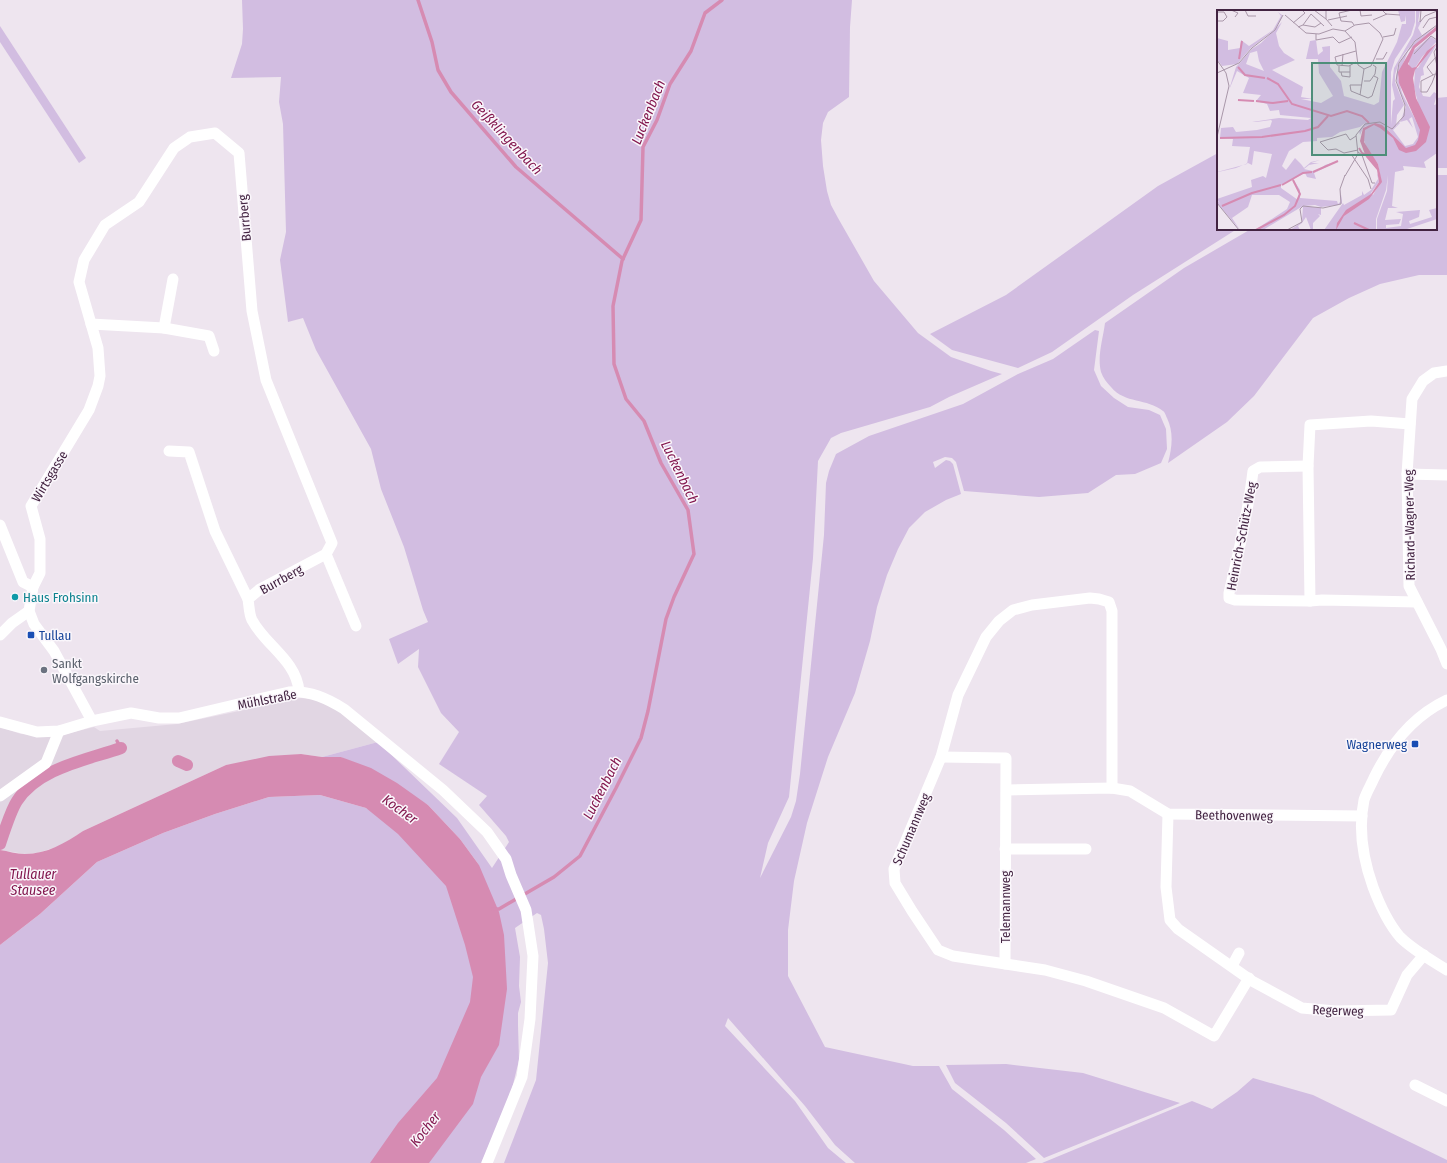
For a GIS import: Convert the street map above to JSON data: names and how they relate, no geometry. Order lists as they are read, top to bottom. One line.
{"streets":{"street":["Burrberg","Wirtsgasse","Richard-Wagner-Weg","Heinrich-Schütz-Weg","Mühlstraße","Beethovenweg","Schumannweg","Telemannweg","Regerweg"]},"crossings":[["Burrberg","Wirtsgasse"],["Burrberg","Mühlstraße"],["Richard-Wagner-Weg","Heinrich-Schütz-Weg"],["Beethovenweg","Regerweg"],["Schumannweg","Telemannweg"],["Schumannweg","Regerweg"]],"water":["Luckenbach","Geißklingenbach","Kocher","Tullauer Stausee"],"places":{"other":["Haus Frohsinn","Sankt Wolfgangskirche"],"transit":["Tullau","Wagnerweg"]}}
